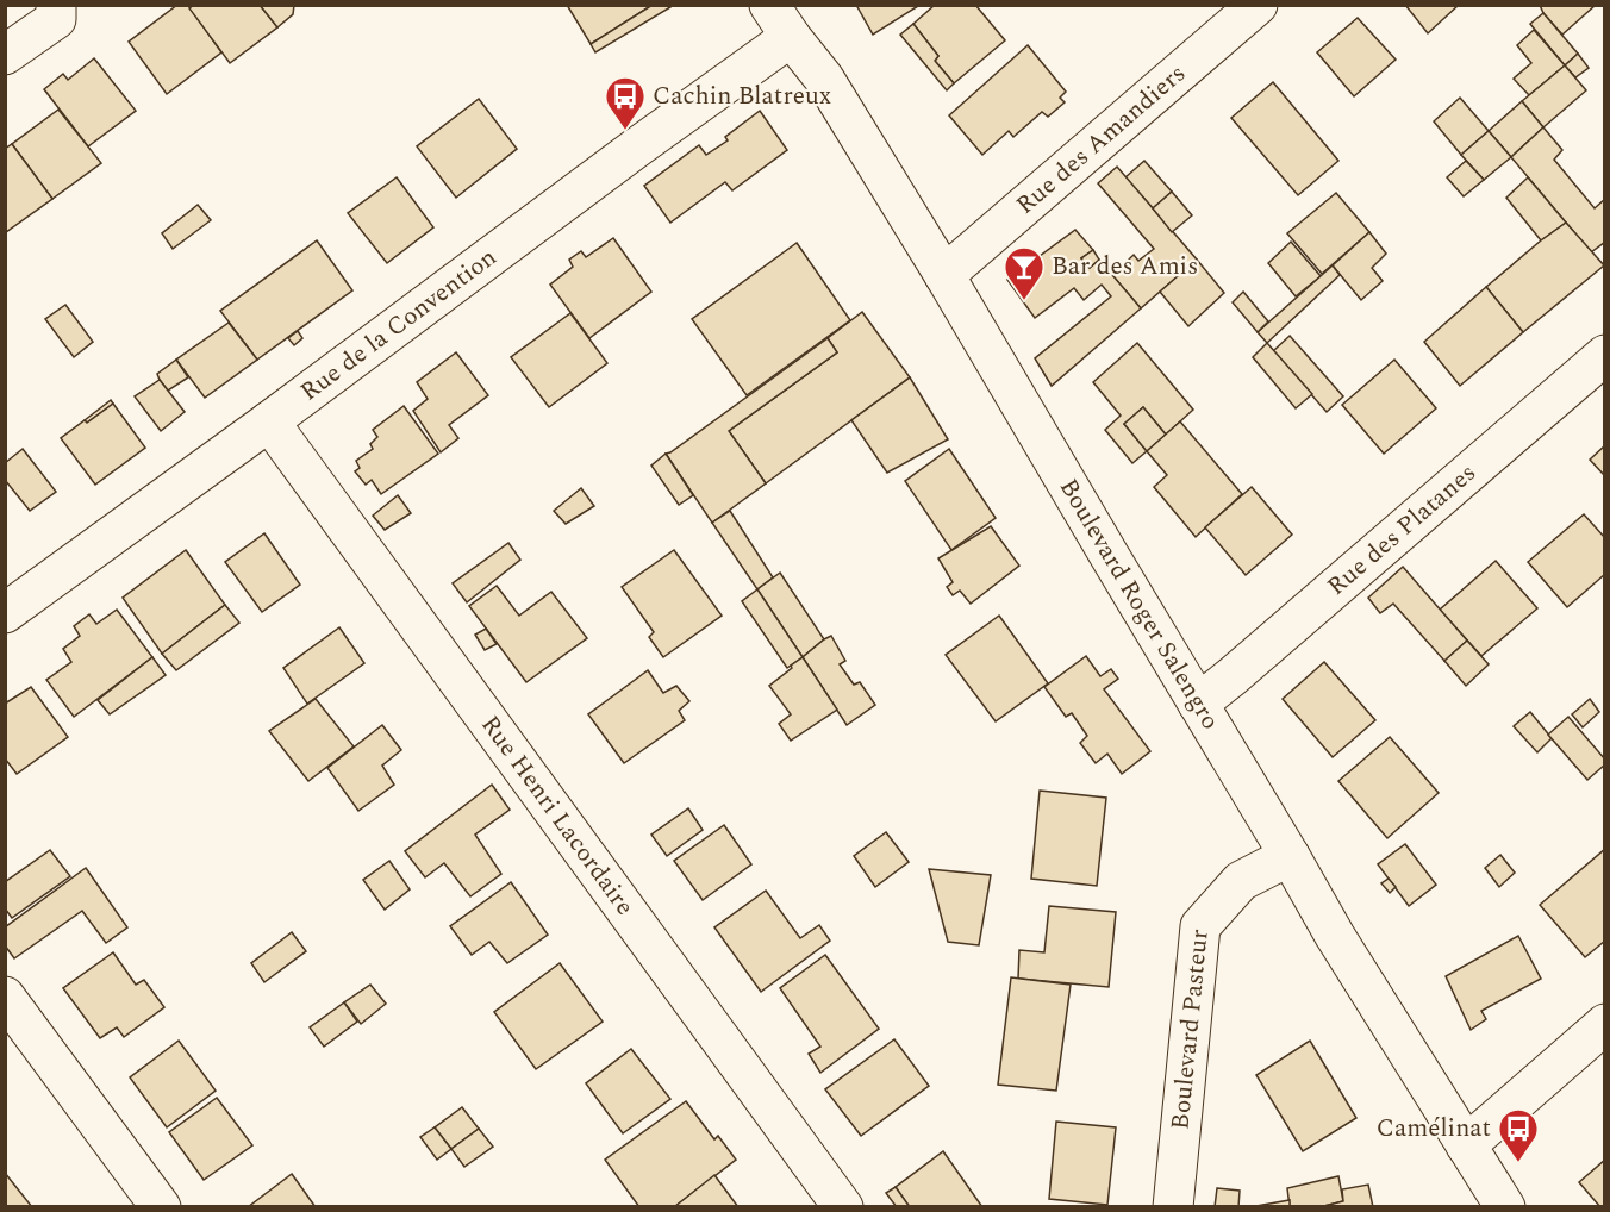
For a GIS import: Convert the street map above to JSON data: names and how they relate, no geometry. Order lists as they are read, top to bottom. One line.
{"streets":{"street":["Rue des Amandiers","Rue de la Convention","Rue des Platanes","Boulevard Roger Salengro","Rue Henri Lacordaire","Boulevard Pasteur"]},"crossings":[["Rue des Amandiers","Boulevard Roger Salengro"],["Rue de la Convention","Boulevard Roger Salengro"],["Rue de la Convention","Rue Henri Lacordaire"],["Rue des Platanes","Boulevard Roger Salengro"],["Boulevard Roger Salengro","Boulevard Pasteur"]],"places":{"bus stop":["Cachin Blatreux","Camélinat"],"bar":["Bar des Amis"]}}
